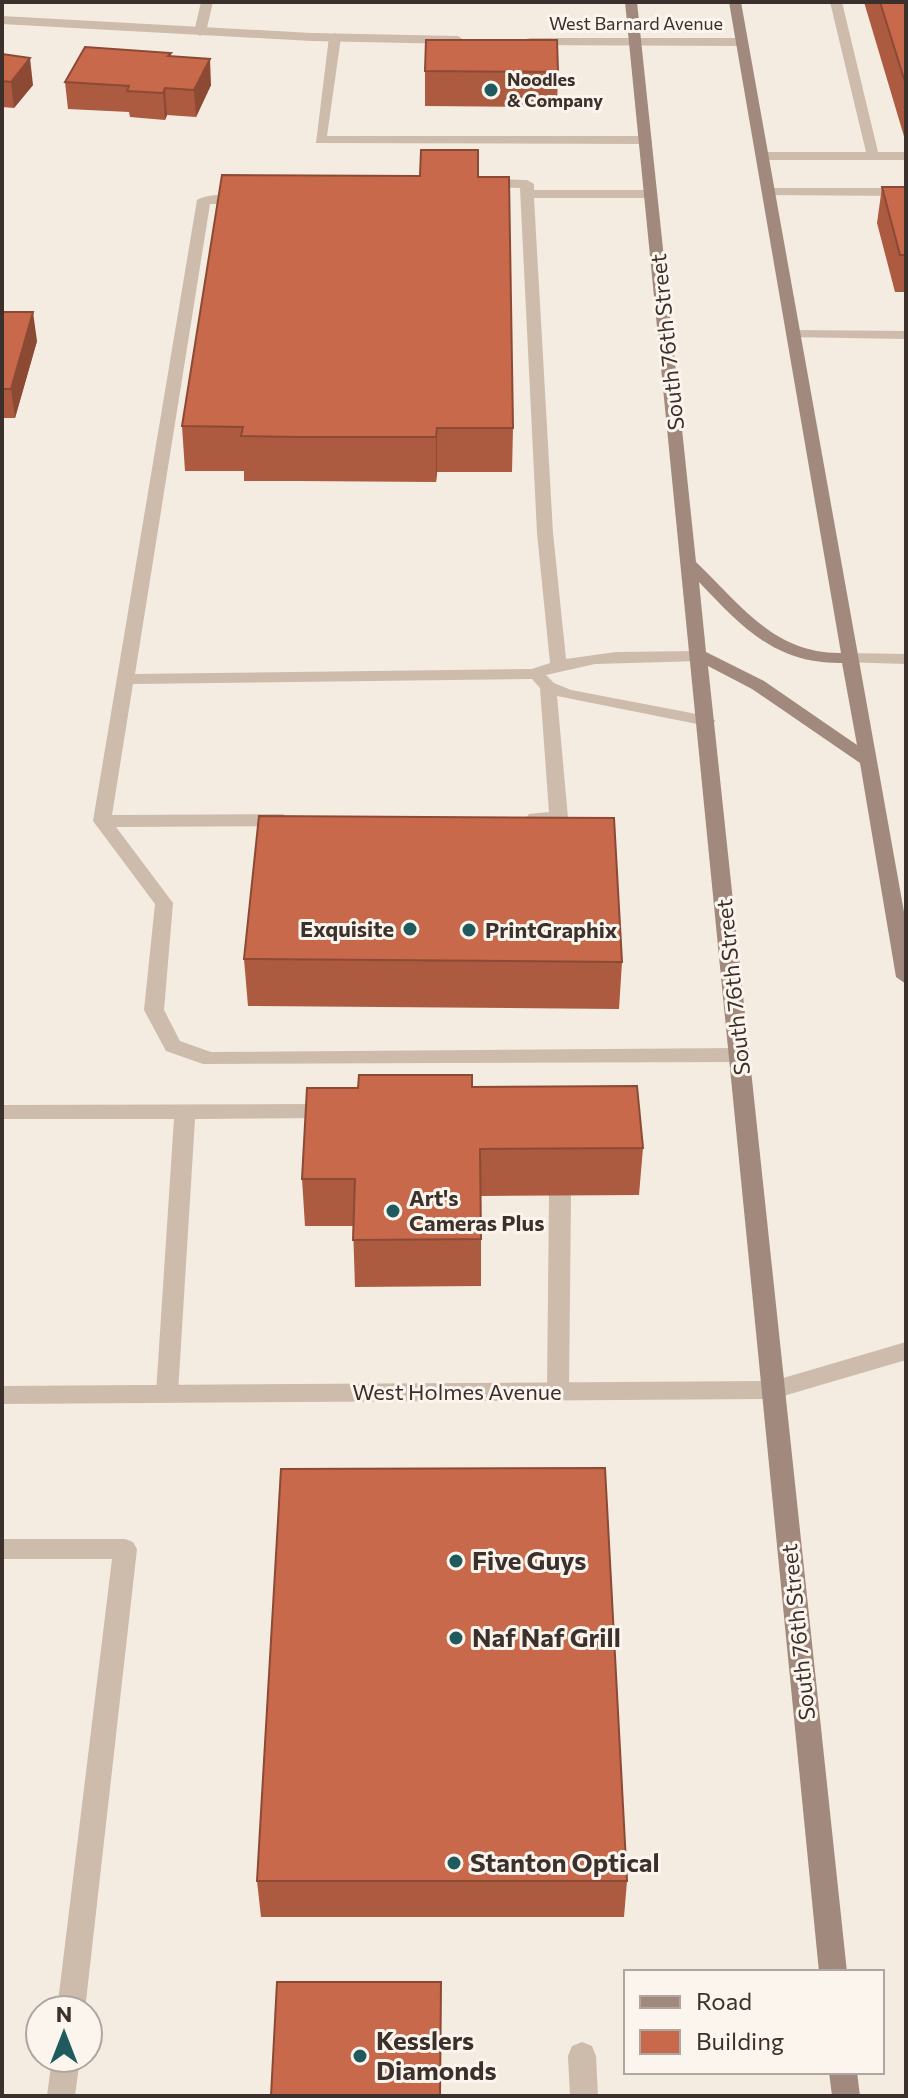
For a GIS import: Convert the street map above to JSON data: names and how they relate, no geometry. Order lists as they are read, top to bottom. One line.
{"streets":{"main road":["South 76th Street"],"street":["West Barnard Avenue","West Holmes Avenue"]},"crossings":[["West Barnard Avenue","South 76th Street"],["South 76th Street","West Holmes Avenue"]],"places":["Noodles & Company","Exquisite","PrintGraphix","Art's Cameras Plus","Five Guys","Naf Naf Grill","Stanton Optical","Kesslers Diamonds"],"legend":["Road","Building"],"north":"top"}
